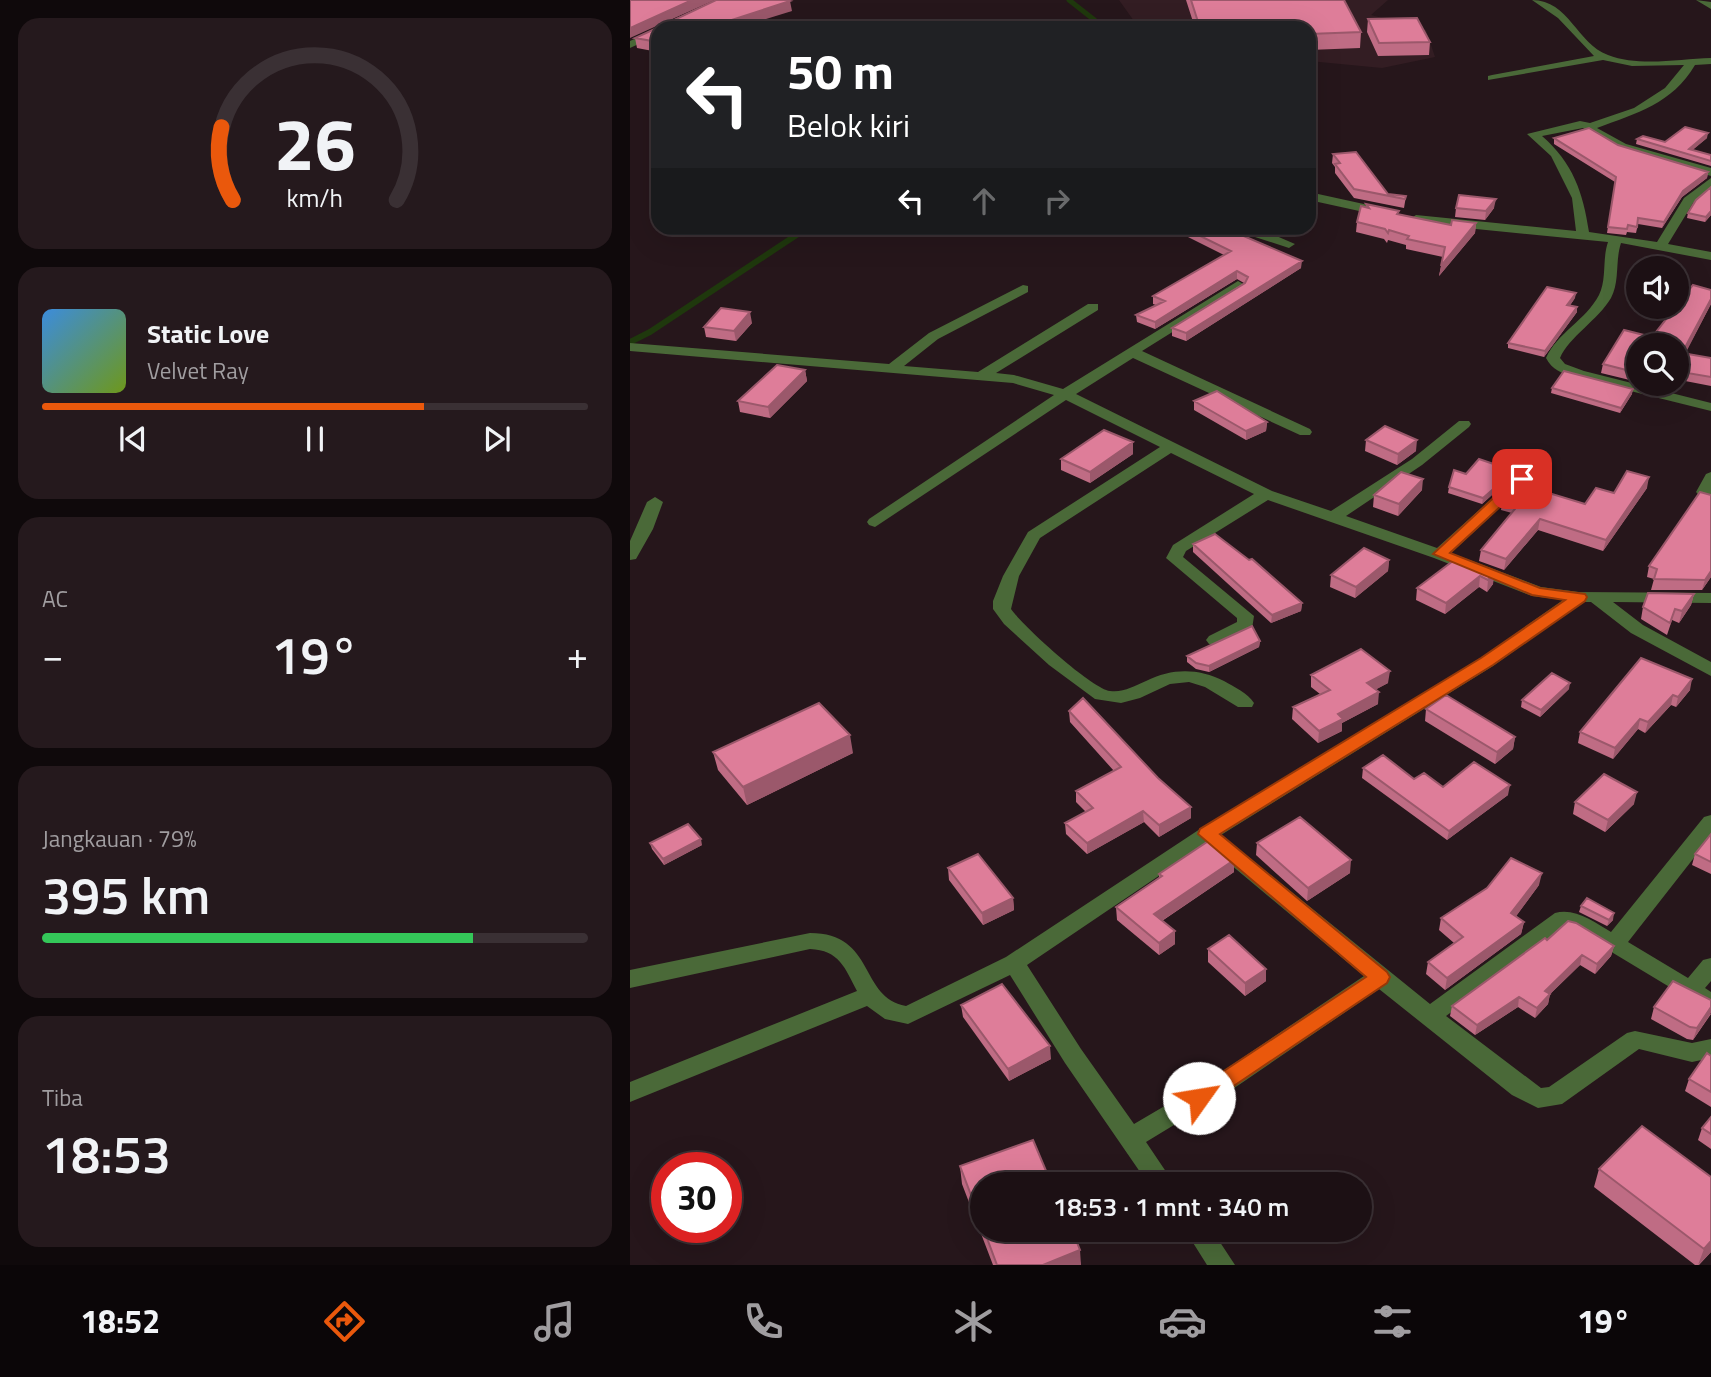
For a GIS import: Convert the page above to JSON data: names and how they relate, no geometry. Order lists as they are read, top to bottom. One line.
{"page":{"turn":["50 m","Belok kiri"],"song":["Static Love","Velvet Ray"],"tile":["AC",["Jangkauan · 79%","395 km"],["Tiba","18:53"]],"heat":["−","19°","+"],"limit":"30","trip":"18:53 · 1 mnt · 340 m","tabs":["18:52","19°"],"gauge":["26","km/h"]}}
